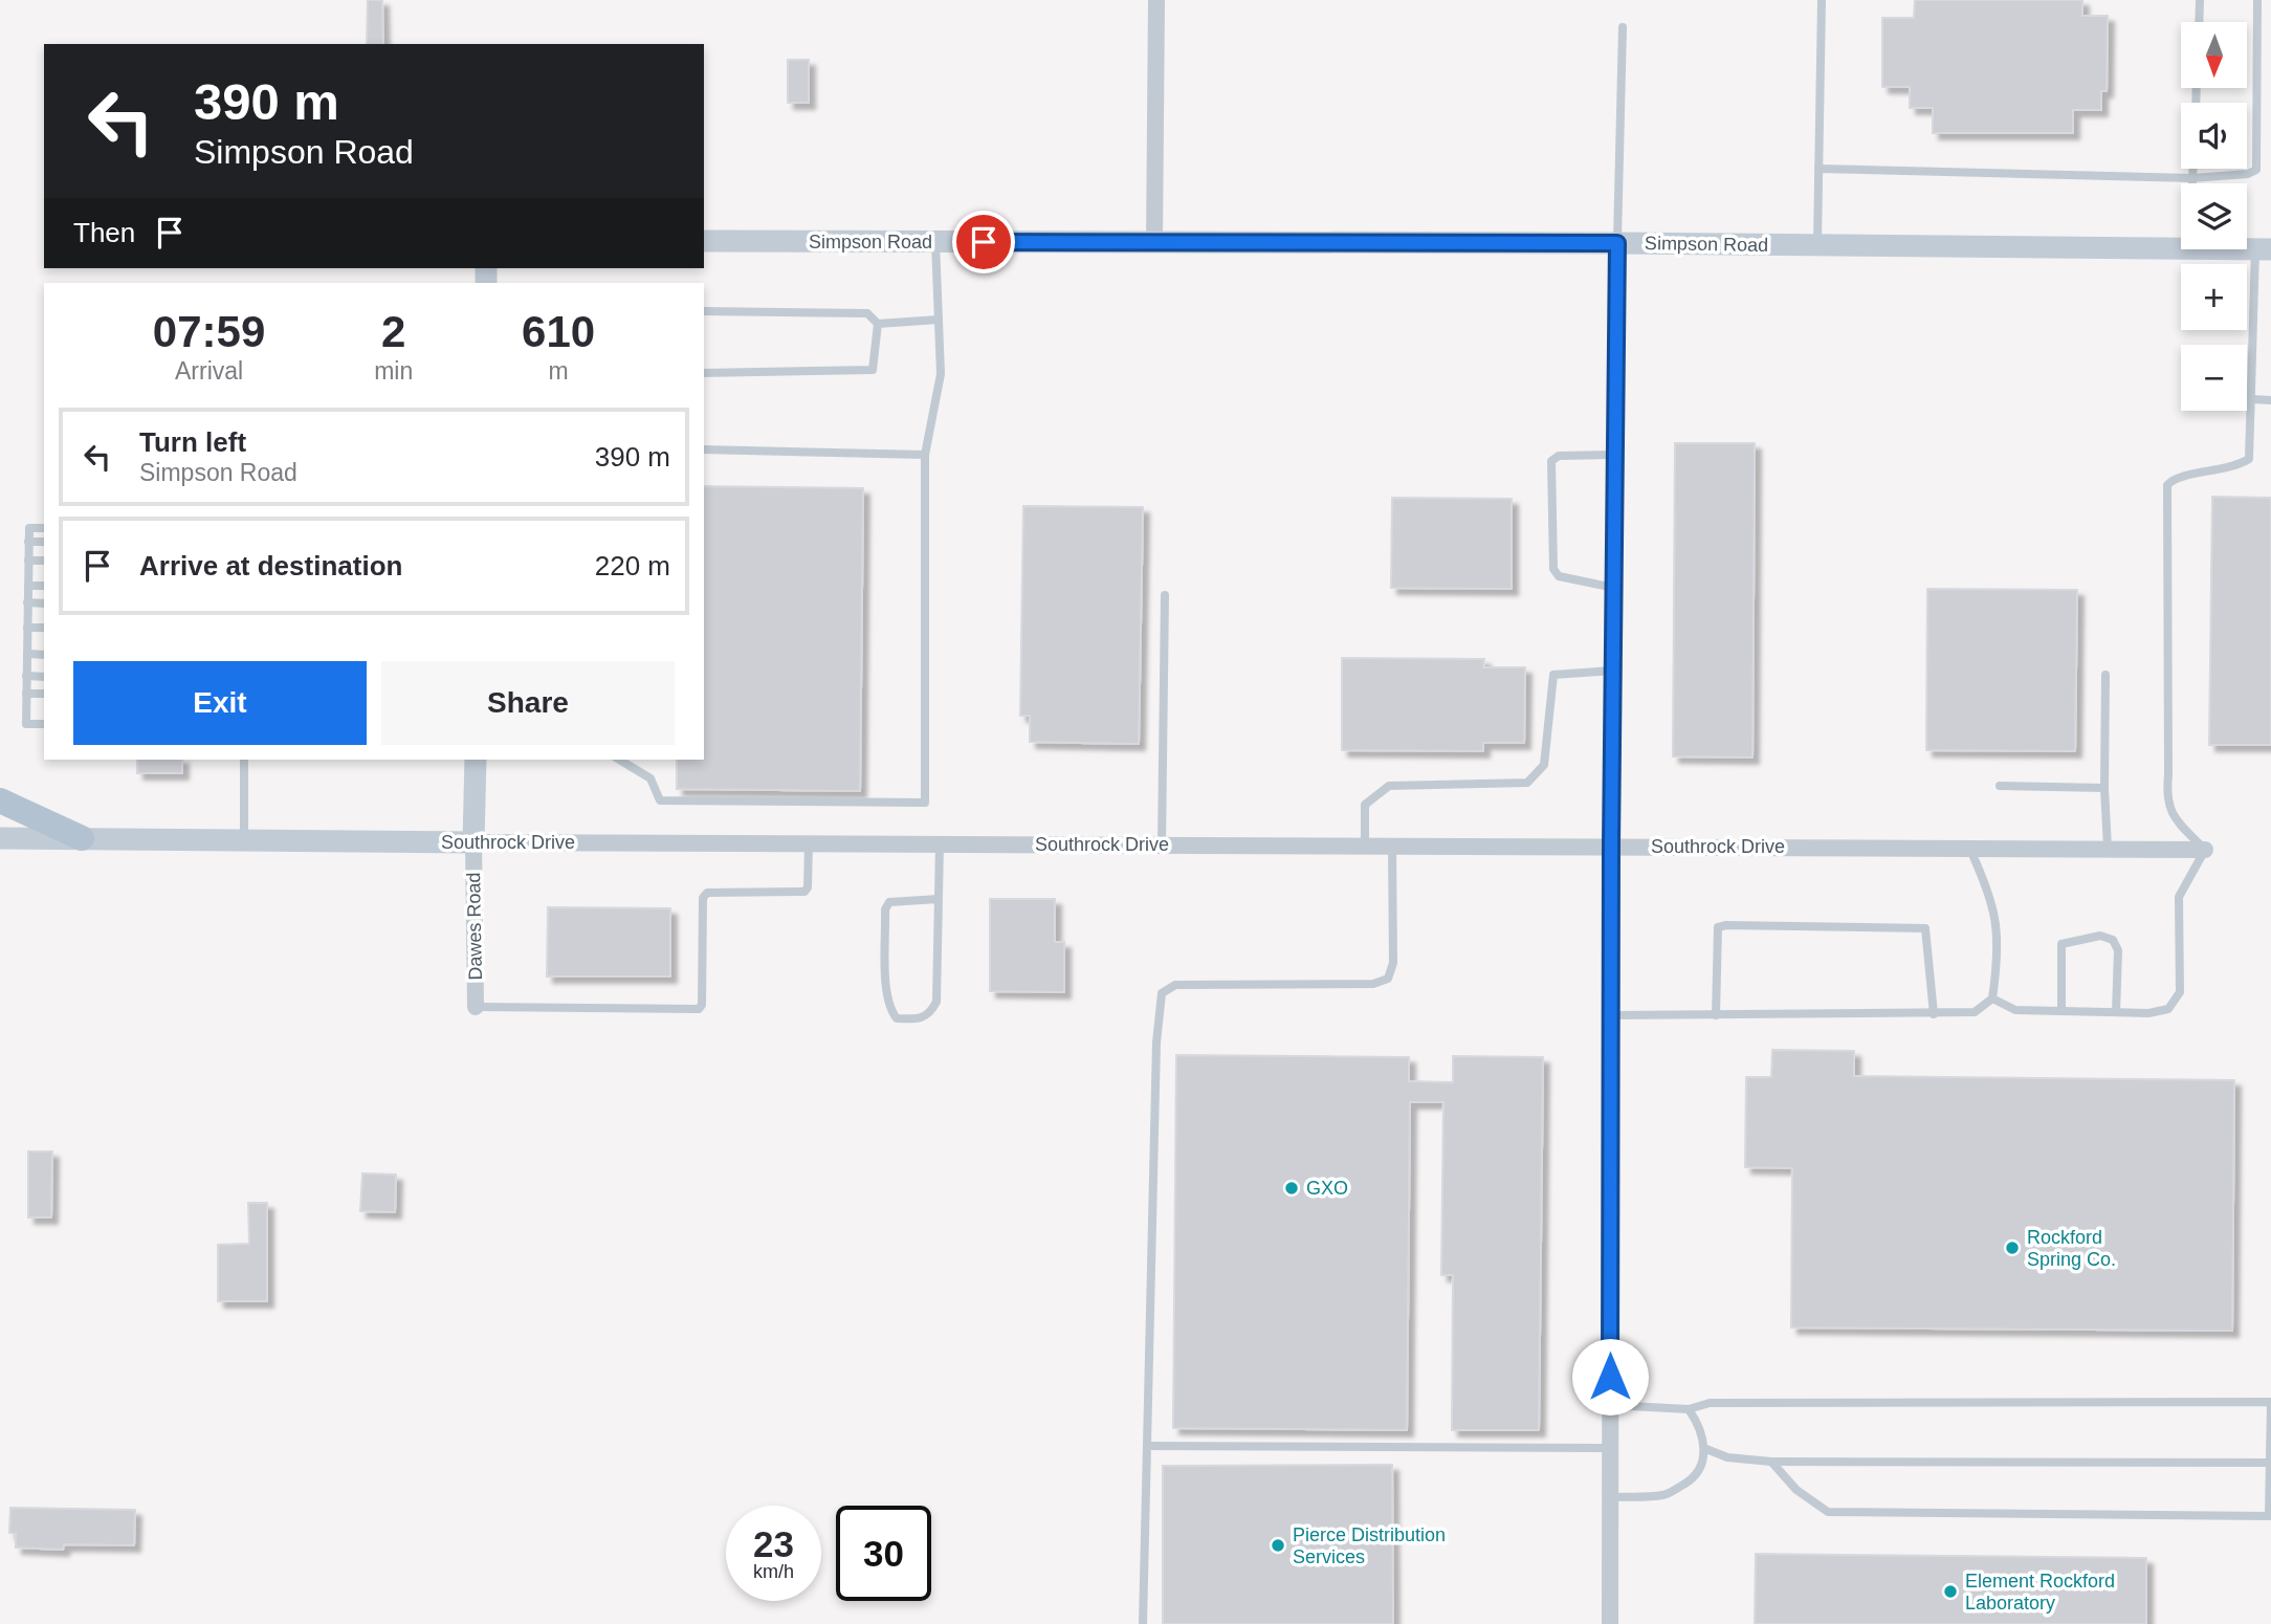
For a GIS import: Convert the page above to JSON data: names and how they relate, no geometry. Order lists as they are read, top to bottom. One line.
{"streets":{"street":["Simpson Road","Southrock Drive","Dawes Road"]},"crossings":[["Southrock Drive","Dawes Road"]],"places":["GXO","Rockford Spring Co.","Pierce Distribution Services","Element Rockford Laboratory"],"north":"bottom","page":{"map_buttons":["+","−"],"turn":["390 m","Simpson Road"],"then":"Then","eta":["07:59","Arrival","2","min","610","m"],"list":[{"name":"Turn left","note":"Simpson Road","value":"390 m"},{"name":"Arrive at destination","value":"220 m"}],"buttons":["Exit","Share"],"speed":"23 km/h","limit":"30"}}
